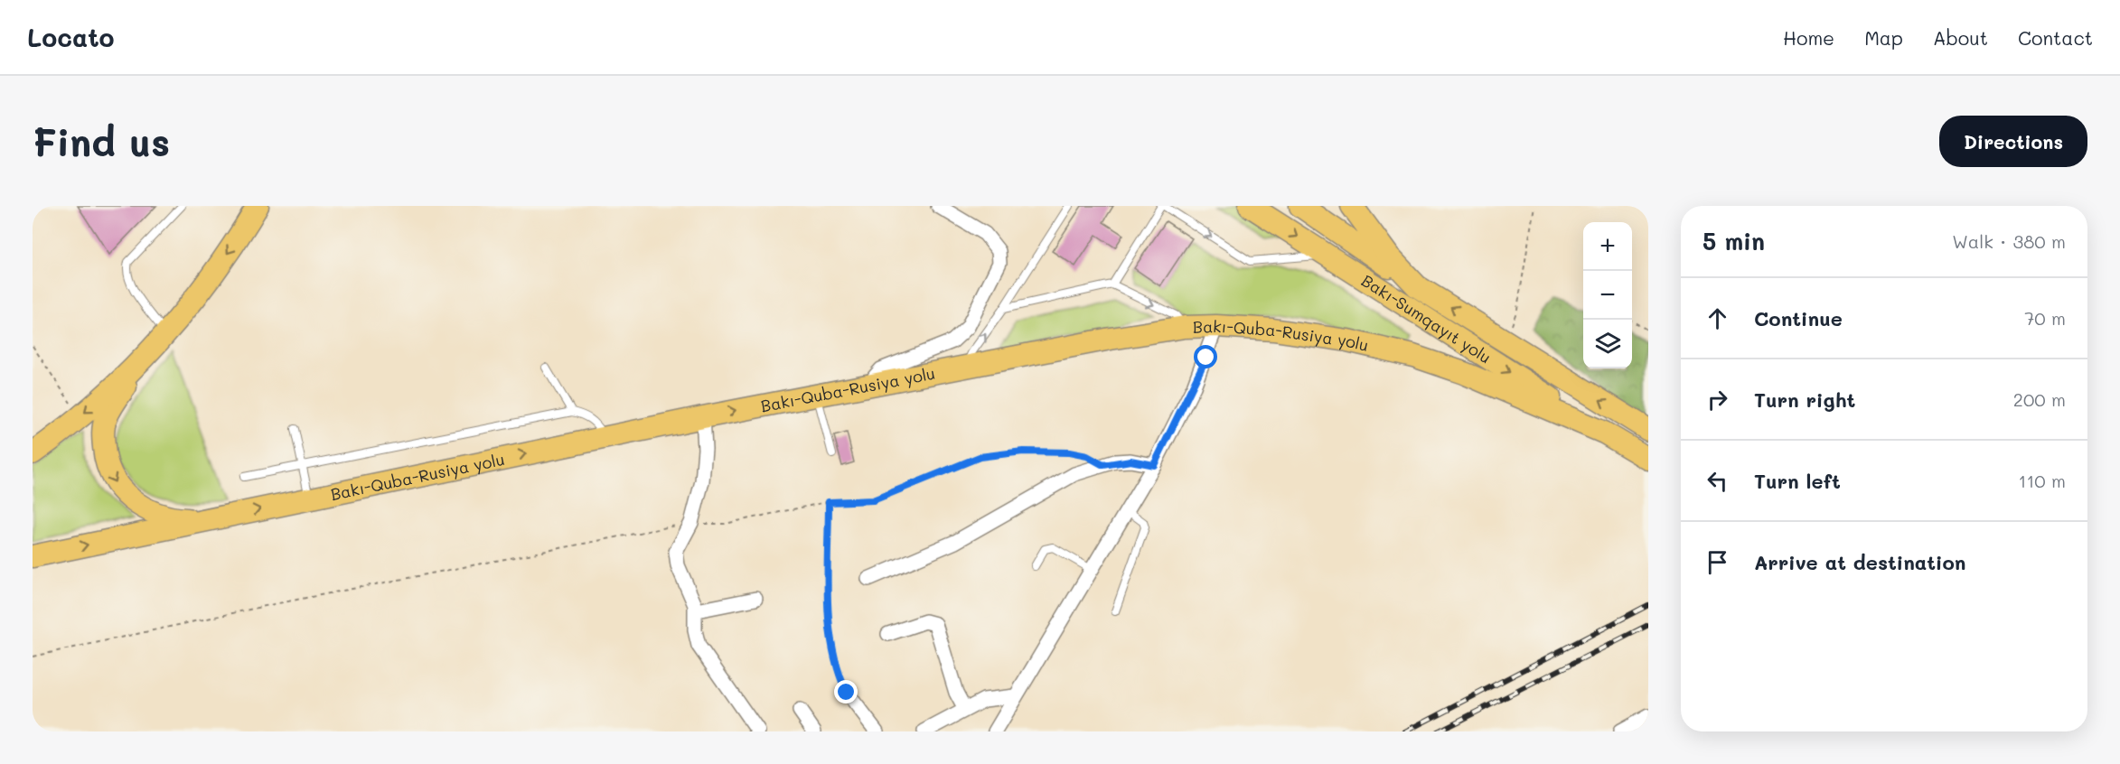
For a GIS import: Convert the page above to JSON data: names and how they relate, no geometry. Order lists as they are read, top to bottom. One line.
{"streets":{"highway":["Bakı-Sumqayıt yolu","Bakı-Quba-Rusiya yolu"]},"crossings":[["Bakı-Sumqayıt yolu","Bakı-Quba-Rusiya yolu"]],"one_way":["Bakı-Quba-Rusiya yolu"],"page":{"header":"Locato","nav":["Home","Map","About","Contact"],"buttons":"Directions","title":"Find us","heading":["5 min","Walk · 380 m"],"map_buttons":["+","−"],"list":[["Continue","70 m"],["Turn right","200 m"],["Turn left","110 m"],"Arrive at destination"]}}
